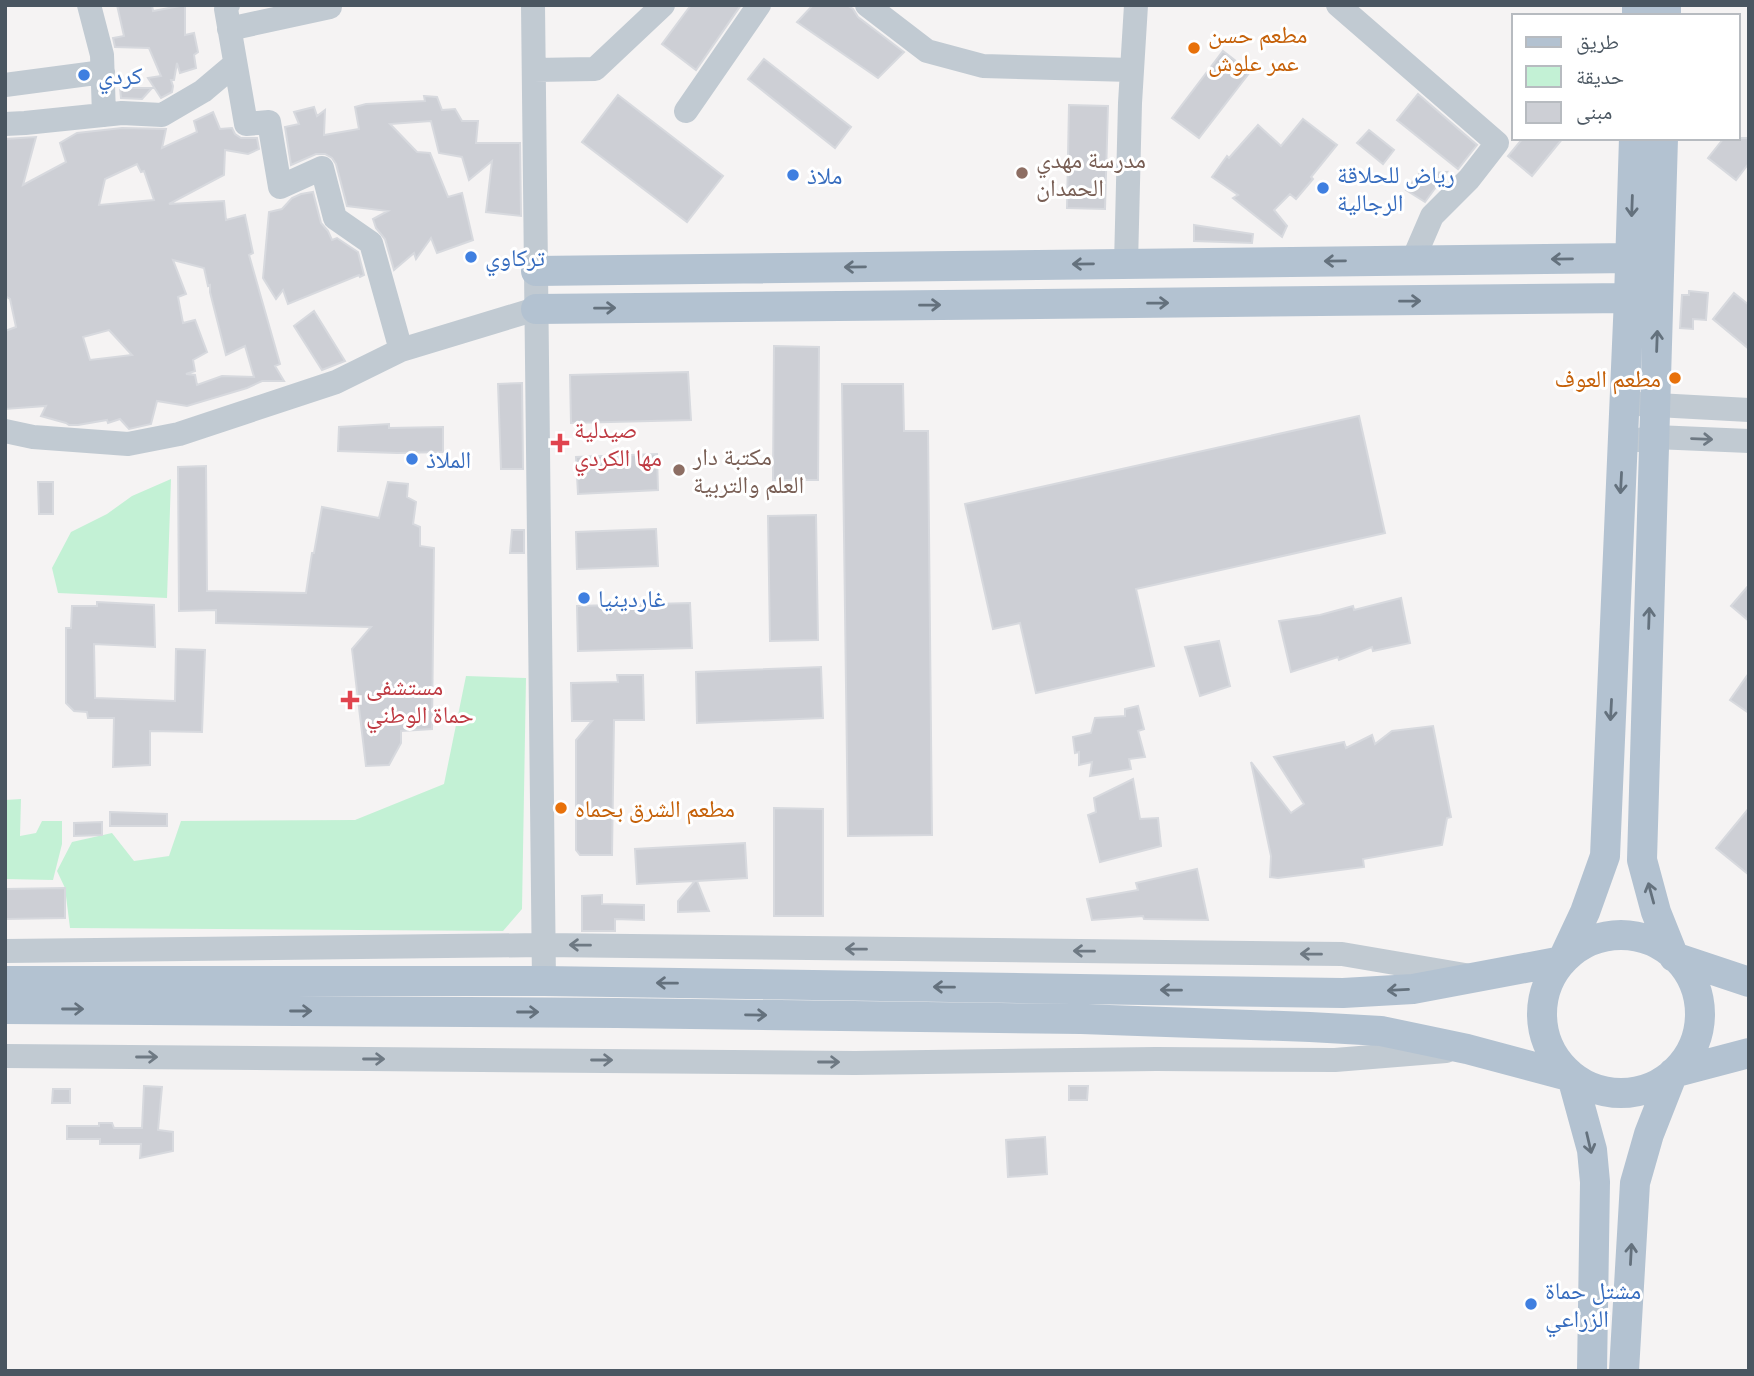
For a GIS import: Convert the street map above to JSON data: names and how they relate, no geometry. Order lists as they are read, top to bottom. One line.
{"places":{"other":["مطعم حسن عمر علوش","كردي","مدرسة مهدي الحمدان","ملاذ","رياض للحلاقة الرجالية","تركاوي","مطعم العوف","الملاذ","مكتبة دار العلم والتربية","غاردينيا","مطعم الشرق بحماه","مشتل حماة الزراعي"],"health":["صيدلية مها الكردي","مستشفى حماة الوطني"]},"legend":["طريق","حديقة","مبنى"]}
